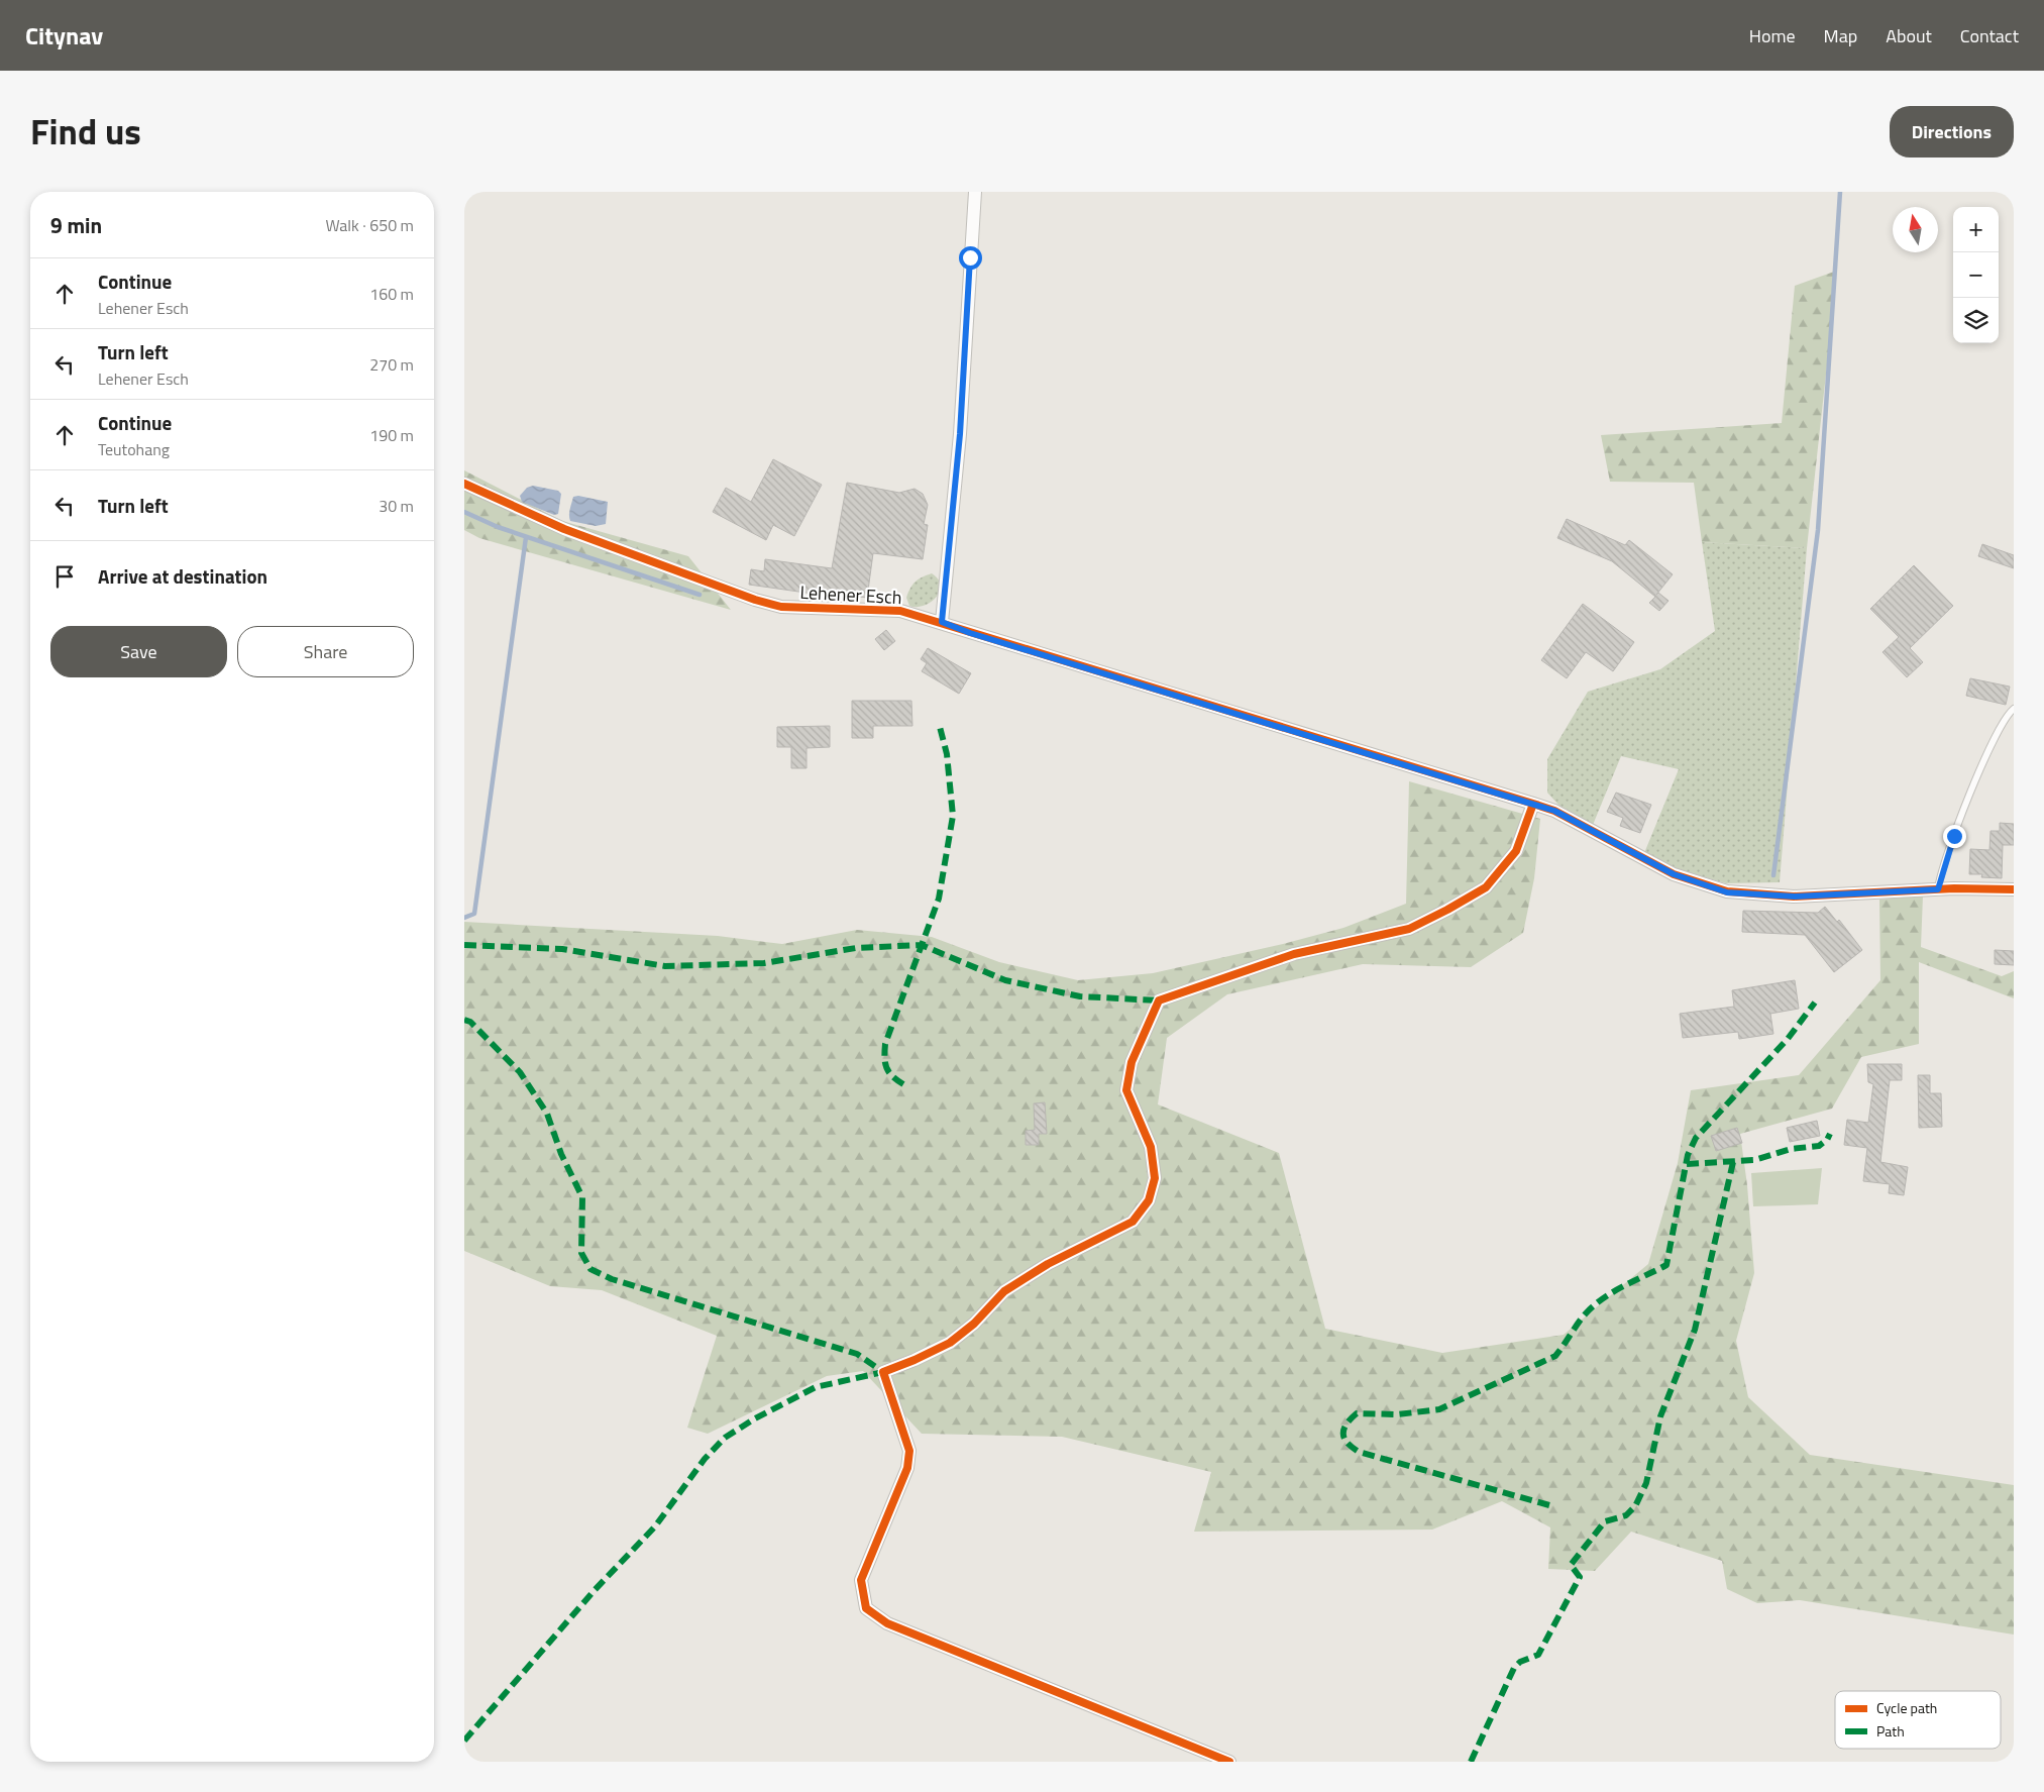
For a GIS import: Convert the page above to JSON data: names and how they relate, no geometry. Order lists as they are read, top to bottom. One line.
{"streets":{"street":["Lehener Esch"]},"legend":["Cycle path","Path"],"north":"top","page":{"header":"Citynav","nav":["Home","Map","About","Contact"],"title":"Find us","buttons":["Directions",["Save","Share"]],"heading":["9 min","Walk · 650 m"],"map_buttons":["+","−"],"list":[["Continue","Lehener Esch","160 m"],["Turn left","Lehener Esch","270 m"],["Continue","Teutohang","190 m"],["Turn left","30 m"],"Arrive at destination"]}}
